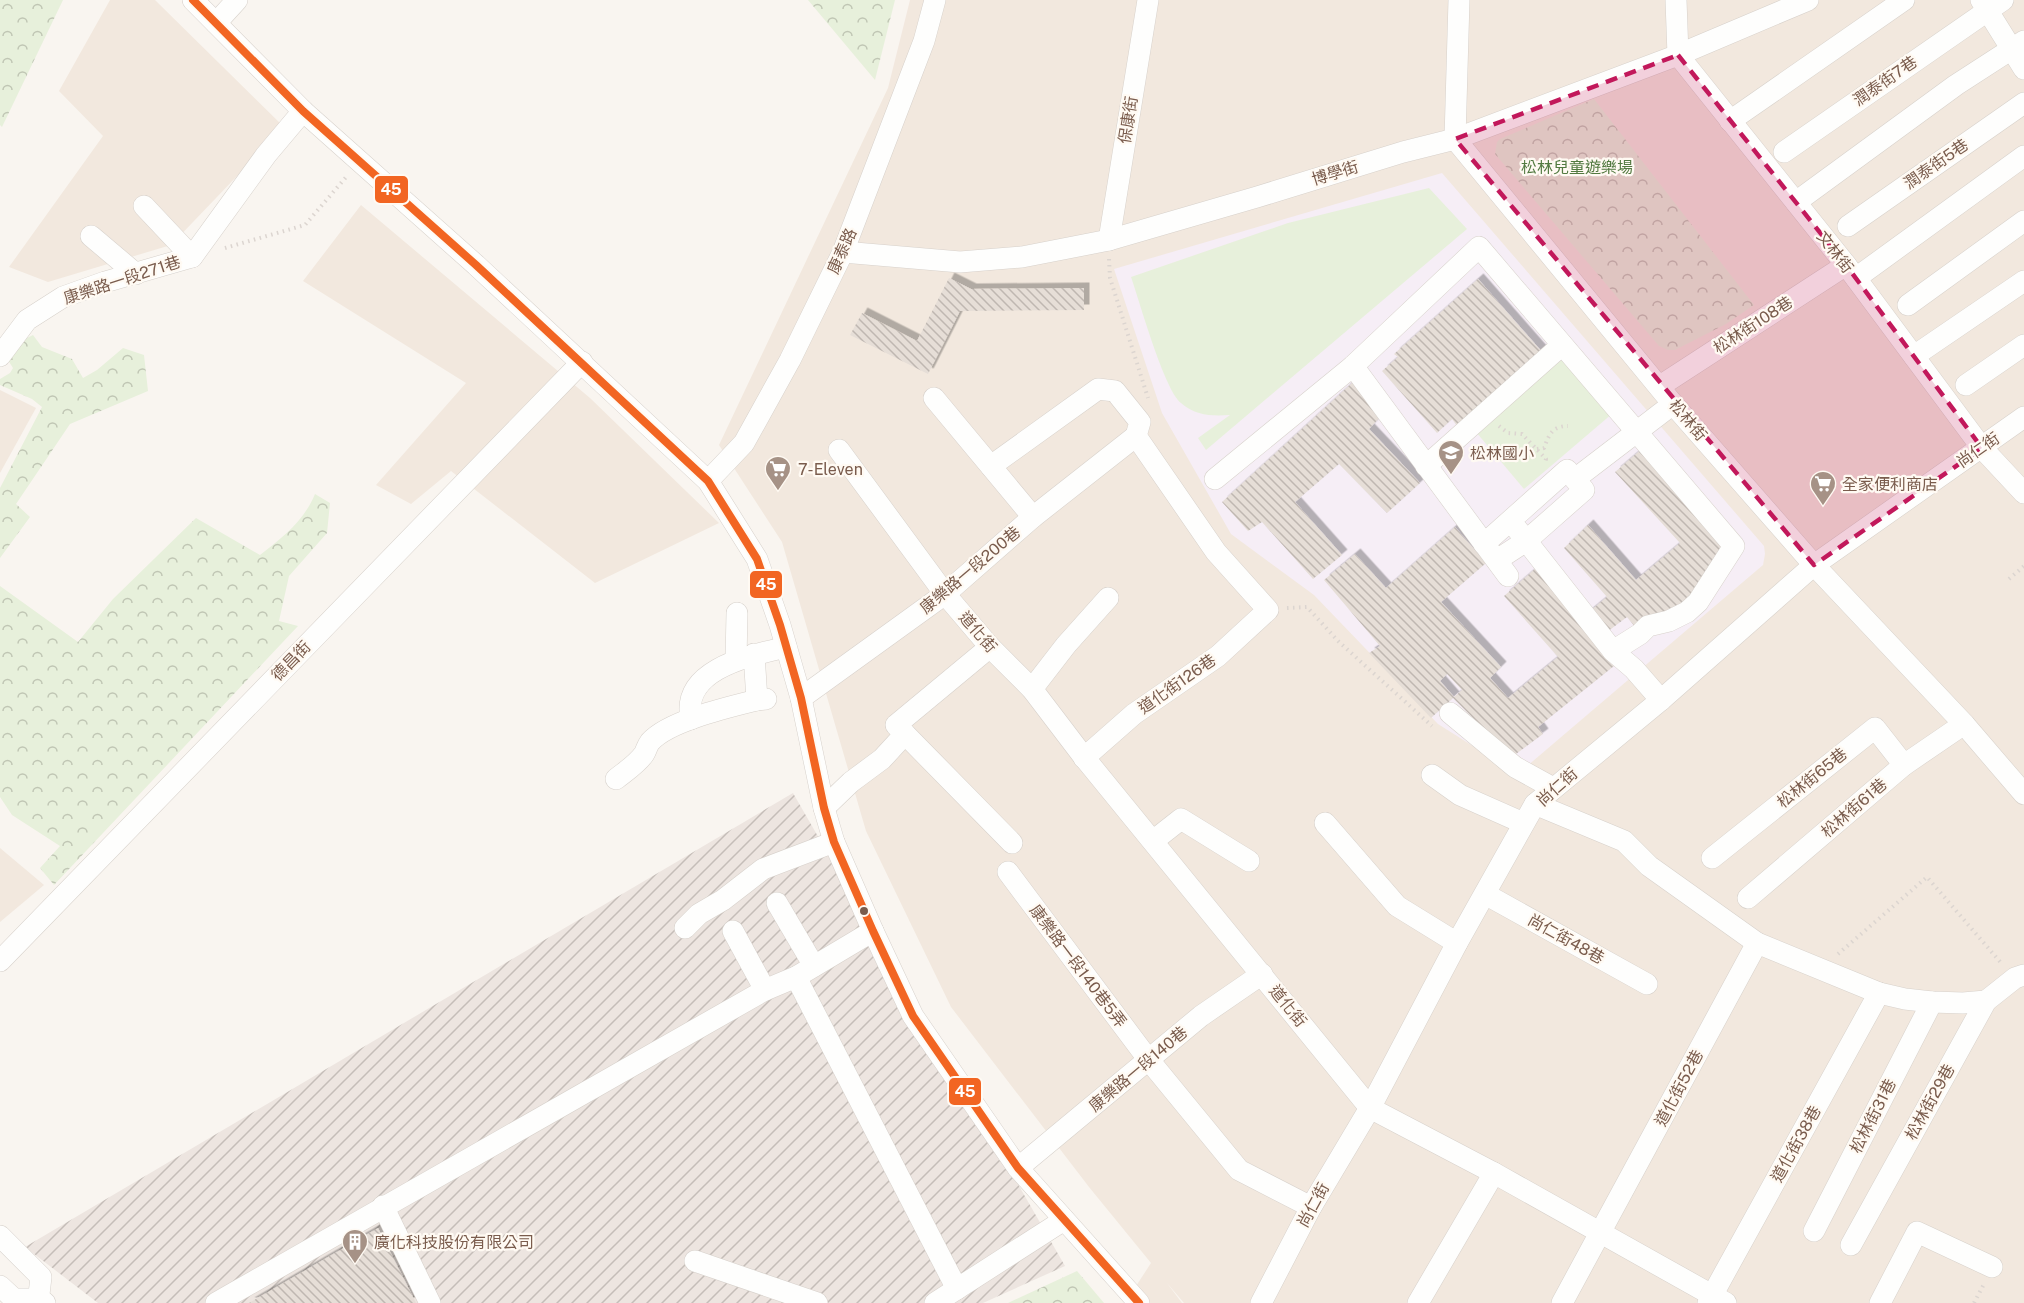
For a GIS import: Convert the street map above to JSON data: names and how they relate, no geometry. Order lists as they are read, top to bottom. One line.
{"streets":{"street":["潤泰街7巷","保康街","潤泰街5巷","博學街","康泰路","文林街","康樂路一段271巷","松林街108巷","松林街","尚仁街","康樂路一段200巷","道化街","德昌街","道化街126巷","松林街65巷","松林街61巷","尚仁街48巷","康樂路一段140巷5弄","康樂路一段140巷","道化街52巷","松林街29巷","松林街31巷","道化街38巷"]},"crossings":[["保康街","博學街"],["博學街","康泰路"],["博學街","文林街"],["博學街","松林街"],["文林街","松林街108巷"],["文林街","尚仁街"],["松林街108巷","松林街"],["松林街","尚仁街"],["松林街","松林街61巷"],["尚仁街","道化街"],["尚仁街","尚仁街48巷"],["尚仁街","康樂路一段140巷5弄"],["康樂路一段200巷","道化街"],["道化街","道化街126巷"],["道化街","康樂路一段140巷"],["道化街","道化街52巷"],["道化街","道化街38巷"],["松林街65巷","松林街61巷"],["康樂路一段140巷5弄","康樂路一段140巷"]],"parks":["松林兒童遊樂場"],"places":{"school or university":["松林國小"],"supermarket":["7-Eleven","全家便利商店"],"building":["廣化科技股份有限公司"]},"lines":["transit line 45"]}
